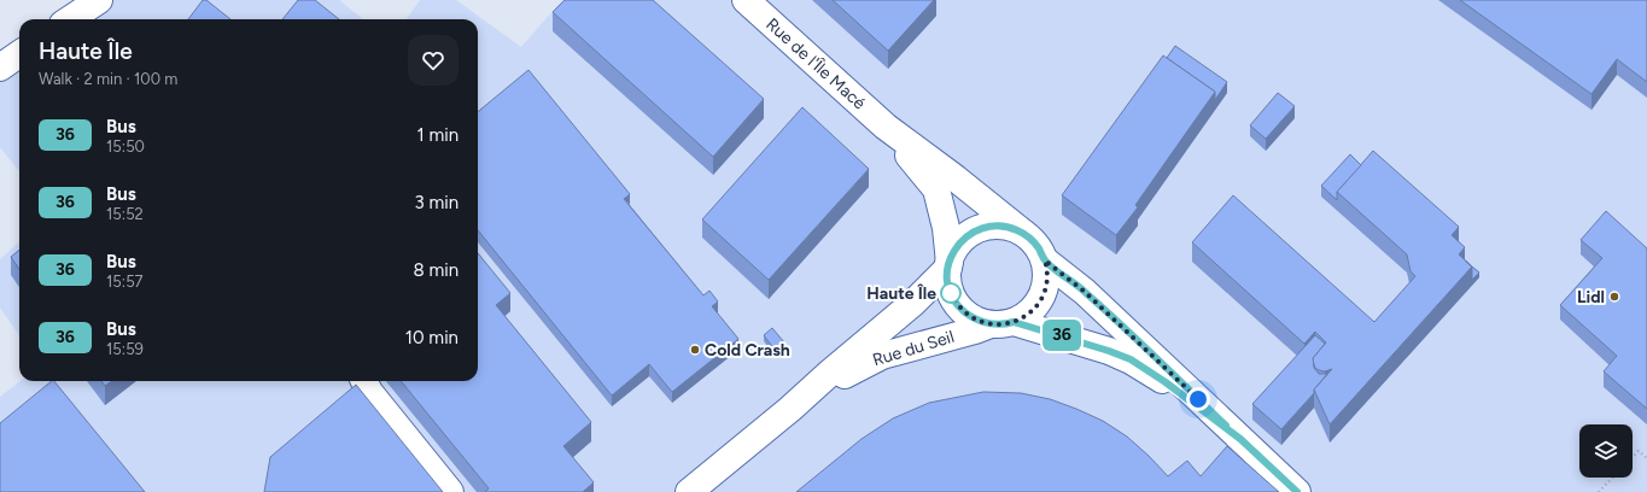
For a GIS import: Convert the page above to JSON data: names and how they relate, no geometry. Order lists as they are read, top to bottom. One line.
{"streets":{"street":["Rue de l'Île Macé","Rue du Seil"]},"crossings":[["Rue de l'Île Macé","Rue du Seil"]],"places":["Haute Île","Lidl","Cold Crash"],"lines":["bus line 36"],"page":{"on_map":"36","heading":["Haute Île","Walk · 2 min · 100 m"],"list":[{"mark":"36","name":"Bus","note":"15:50","value":"1 min"},{"mark":"36","name":"Bus","note":"15:52","value":"3 min"},{"mark":"36","name":"Bus","note":"15:57","value":"8 min"},{"mark":"36","name":"Bus","note":"15:59","value":"10 min"}]}}
